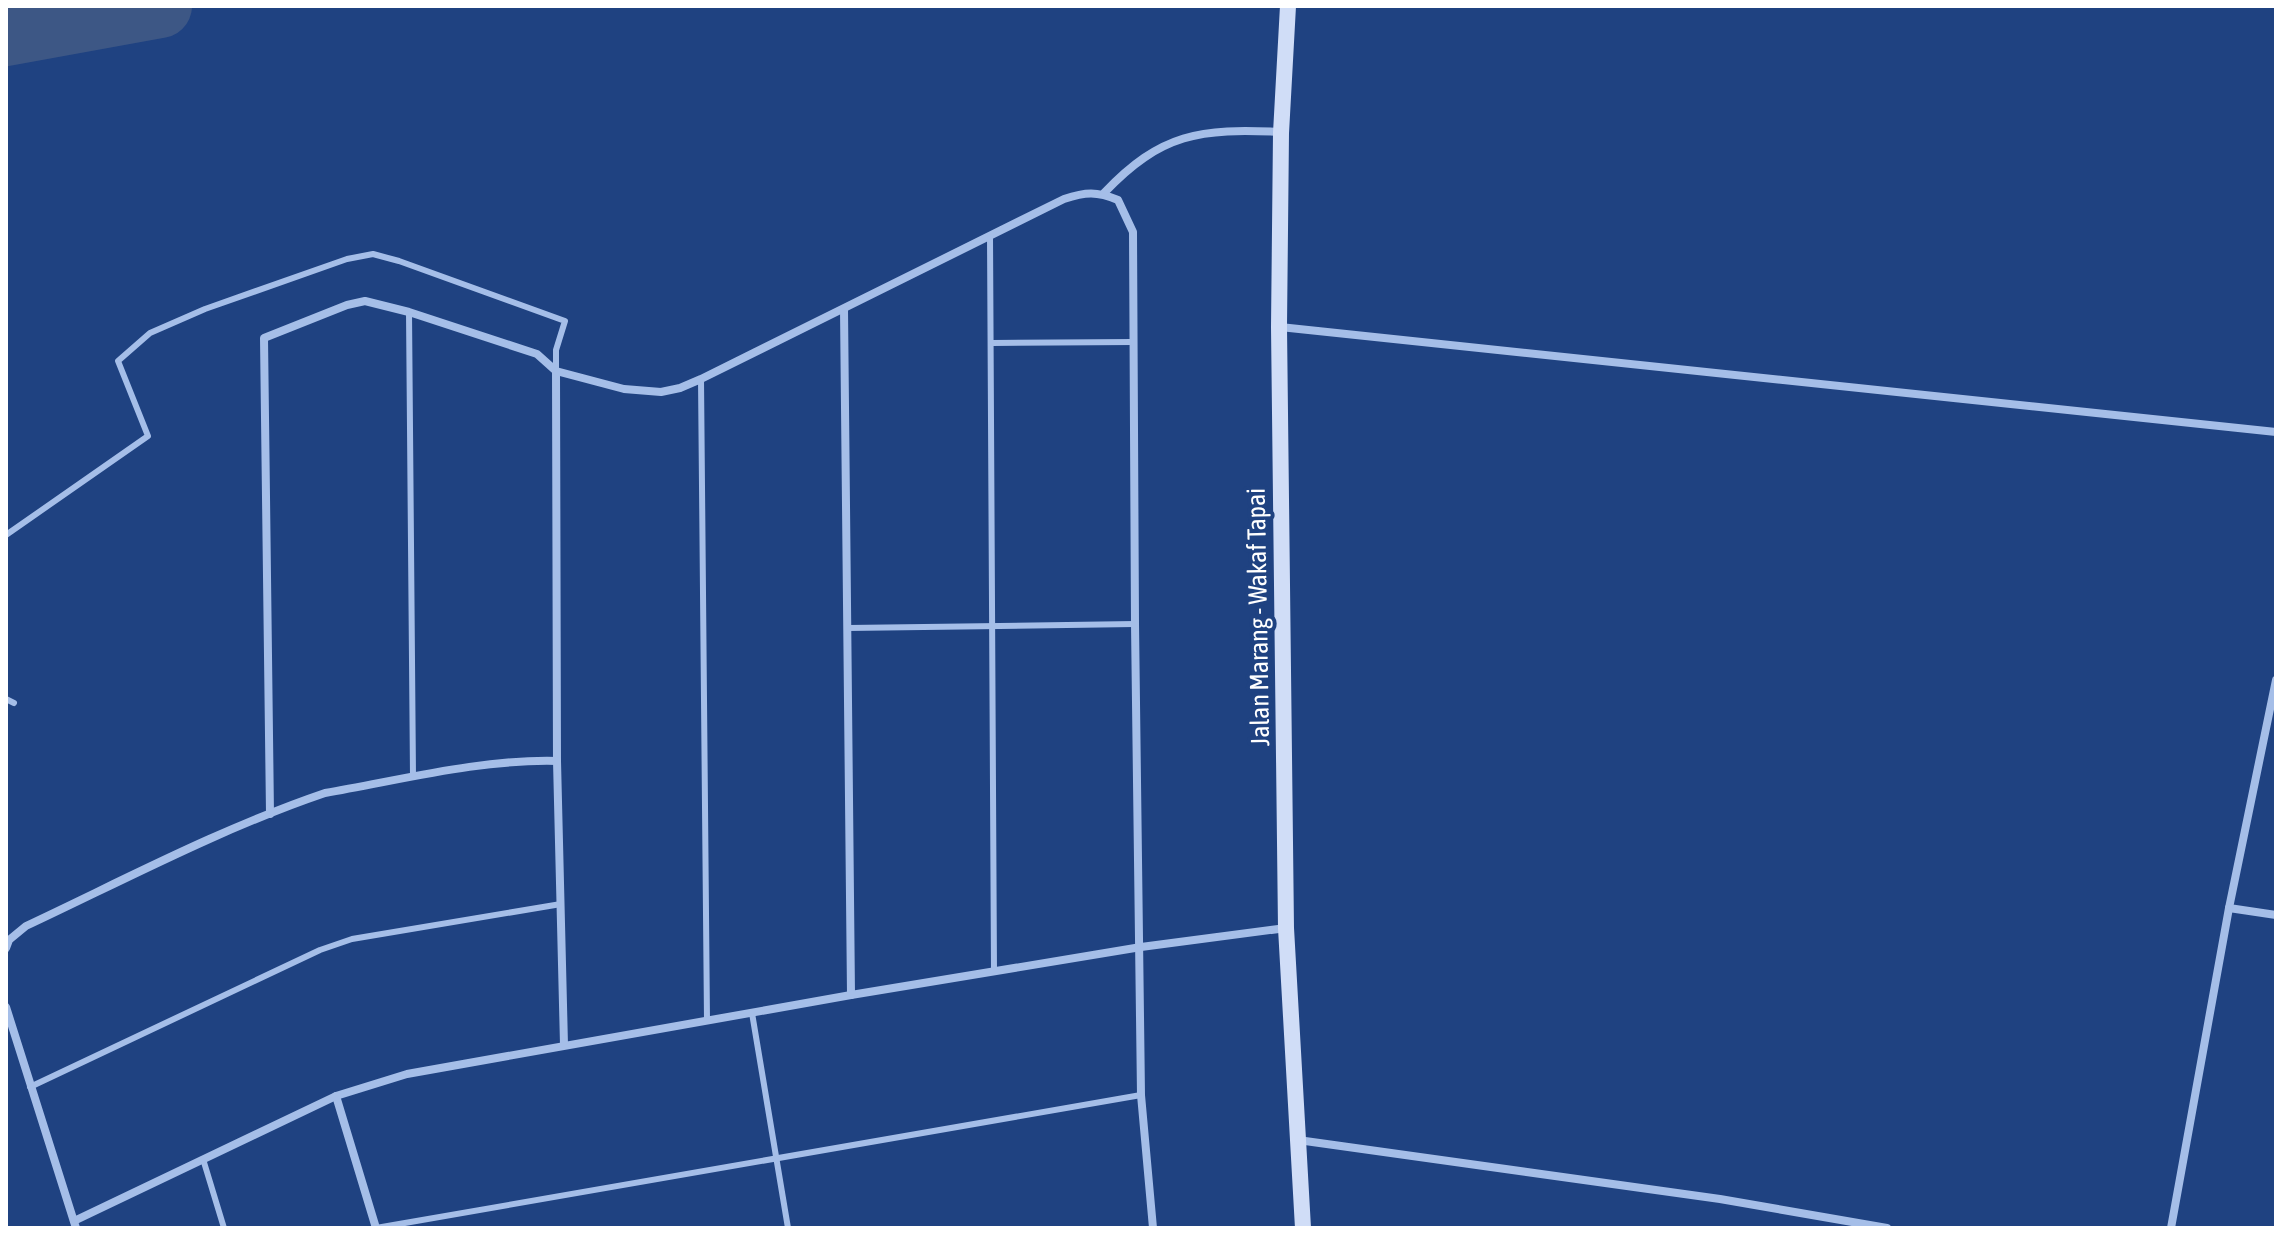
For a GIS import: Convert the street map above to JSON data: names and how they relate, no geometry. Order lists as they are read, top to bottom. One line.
{"streets":{"main road":["Jalan Marang - Wakaf Tapai"]}}
